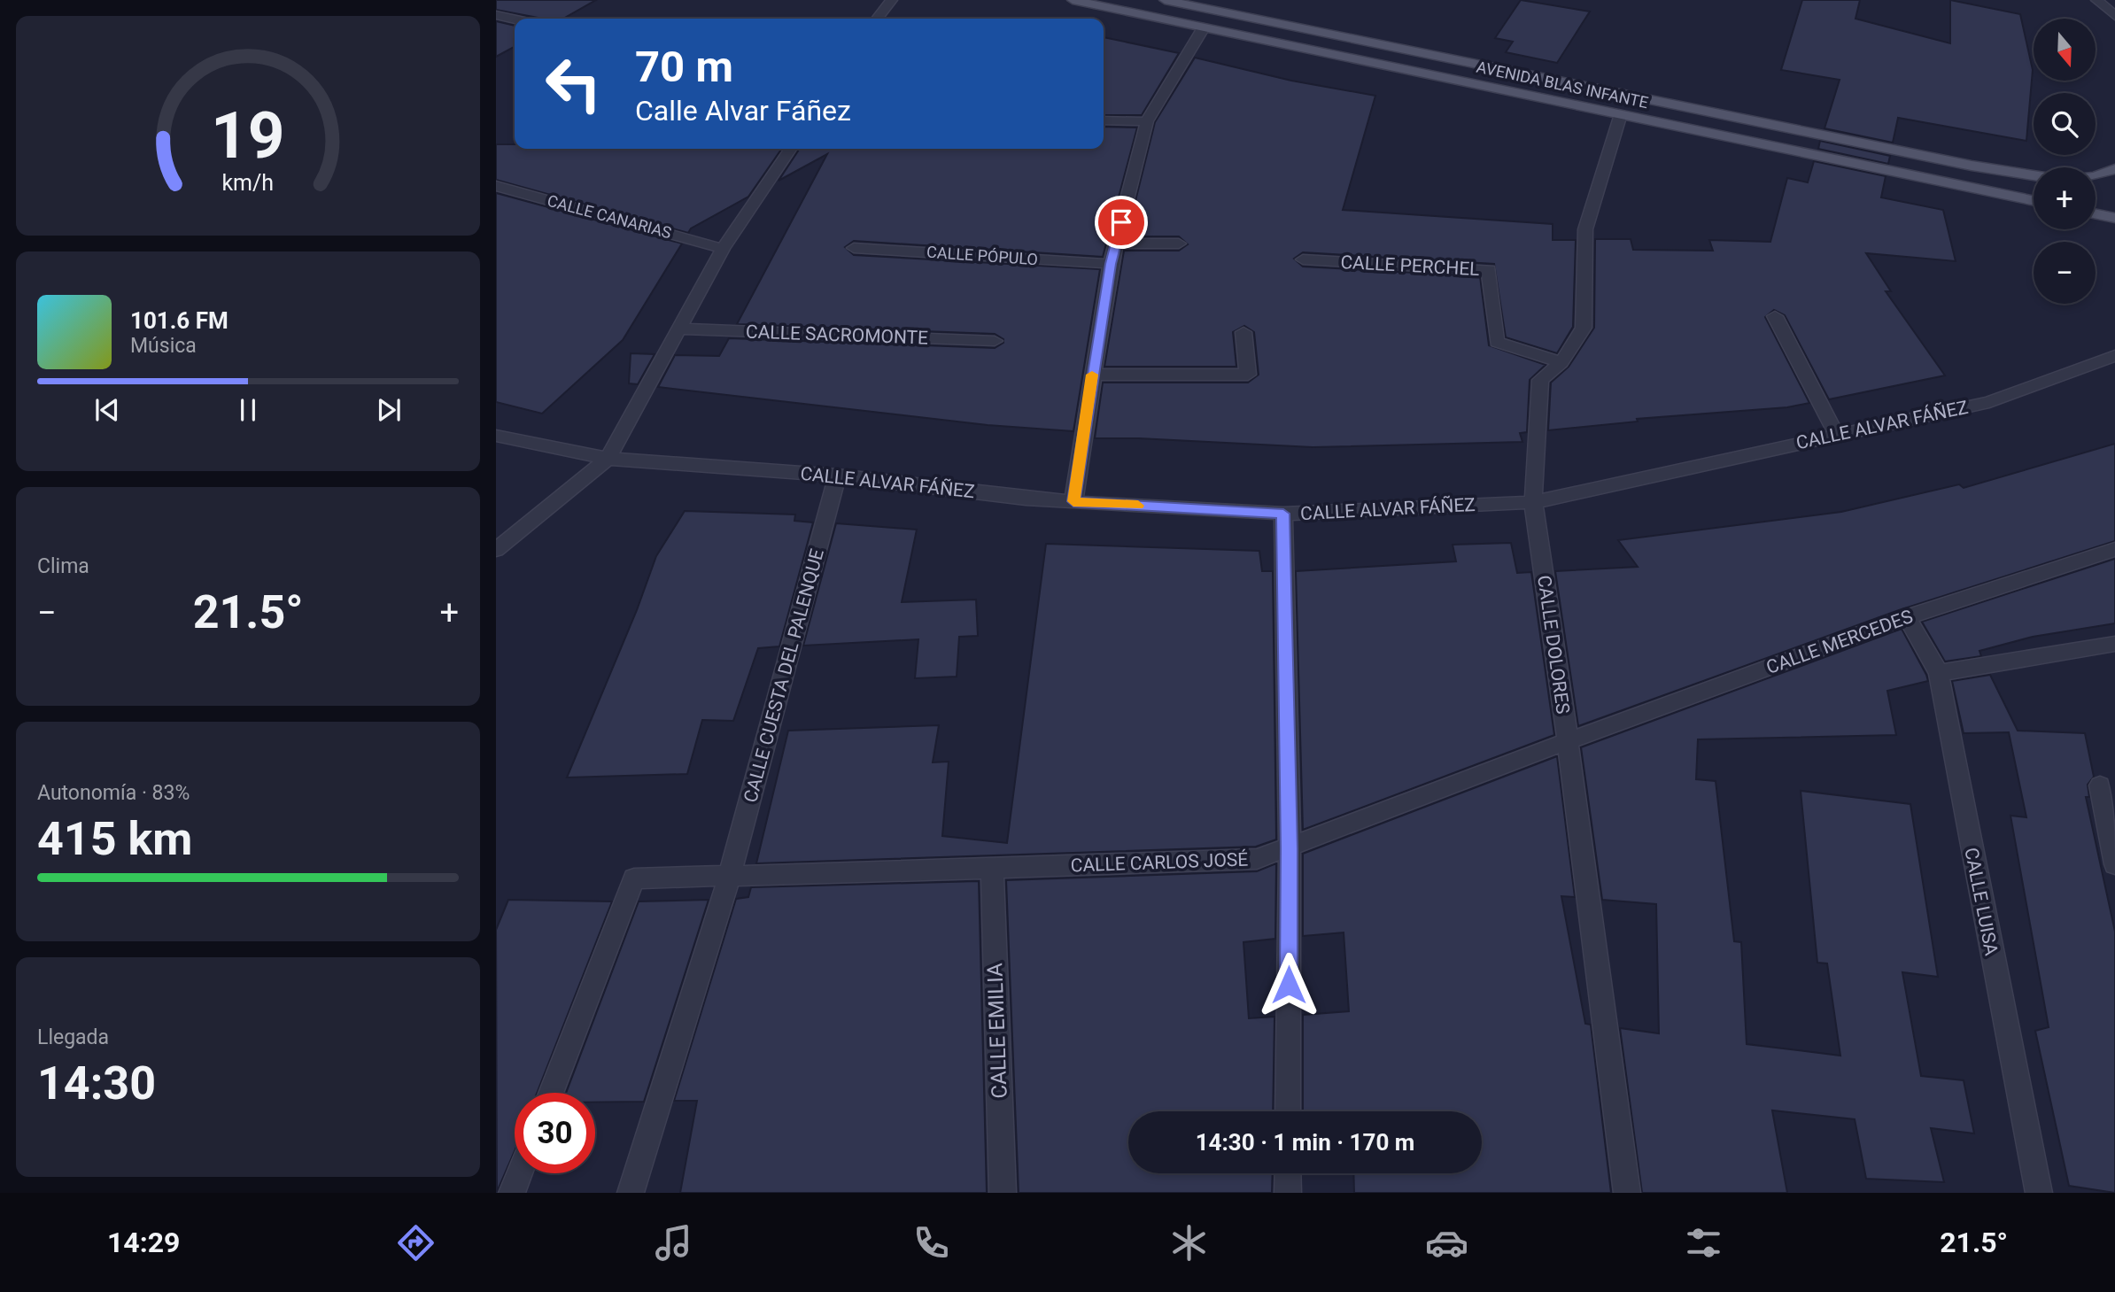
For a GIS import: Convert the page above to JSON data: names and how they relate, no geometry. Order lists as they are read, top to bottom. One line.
{"streets":{"main road":["AVENIDA BLAS INFANTE"],"street":["CALLE CANARIAS","CALLE PÓPULO","CALLE PERCHEL","CALLE SACROMONTE","CALLE ALVAR FÁÑEZ","CALLE MERCEDES","CALLE DOLORES","CALLE CUESTA DEL PALENQUE","CALLE CARLOS JOSÉ","CALLE LUISA","CALLE EMILIA"]},"crossings":[["AVENIDA BLAS INFANTE","CALLE DOLORES"],["CALLE PERCHEL","CALLE DOLORES"],["CALLE ALVAR FÁÑEZ","CALLE DOLORES"],["CALLE ALVAR FÁÑEZ","CALLE CUESTA DEL PALENQUE"],["CALLE MERCEDES","CALLE DOLORES"],["CALLE MERCEDES","CALLE CARLOS JOSÉ"],["CALLE MERCEDES","CALLE LUISA"],["CALLE DOLORES","CALLE CARLOS JOSÉ"],["CALLE CUESTA DEL PALENQUE","CALLE CARLOS JOSÉ"],["CALLE CARLOS JOSÉ","CALLE EMILIA"]],"north":"bottom","page":{"map_buttons":["+","−"],"turn":["70 m","Calle Alvar Fáñez"],"song":["101.6 FM","Música"],"tile":["Clima",["Autonomía · 83%","415 km"],["Llegada","14:30"]],"heat":["−","21.5°","+"],"limit":"30","trip":"14:30 · 1 min · 170 m","tabs":["14:29","21.5°"],"gauge":["19","km/h"]}}
